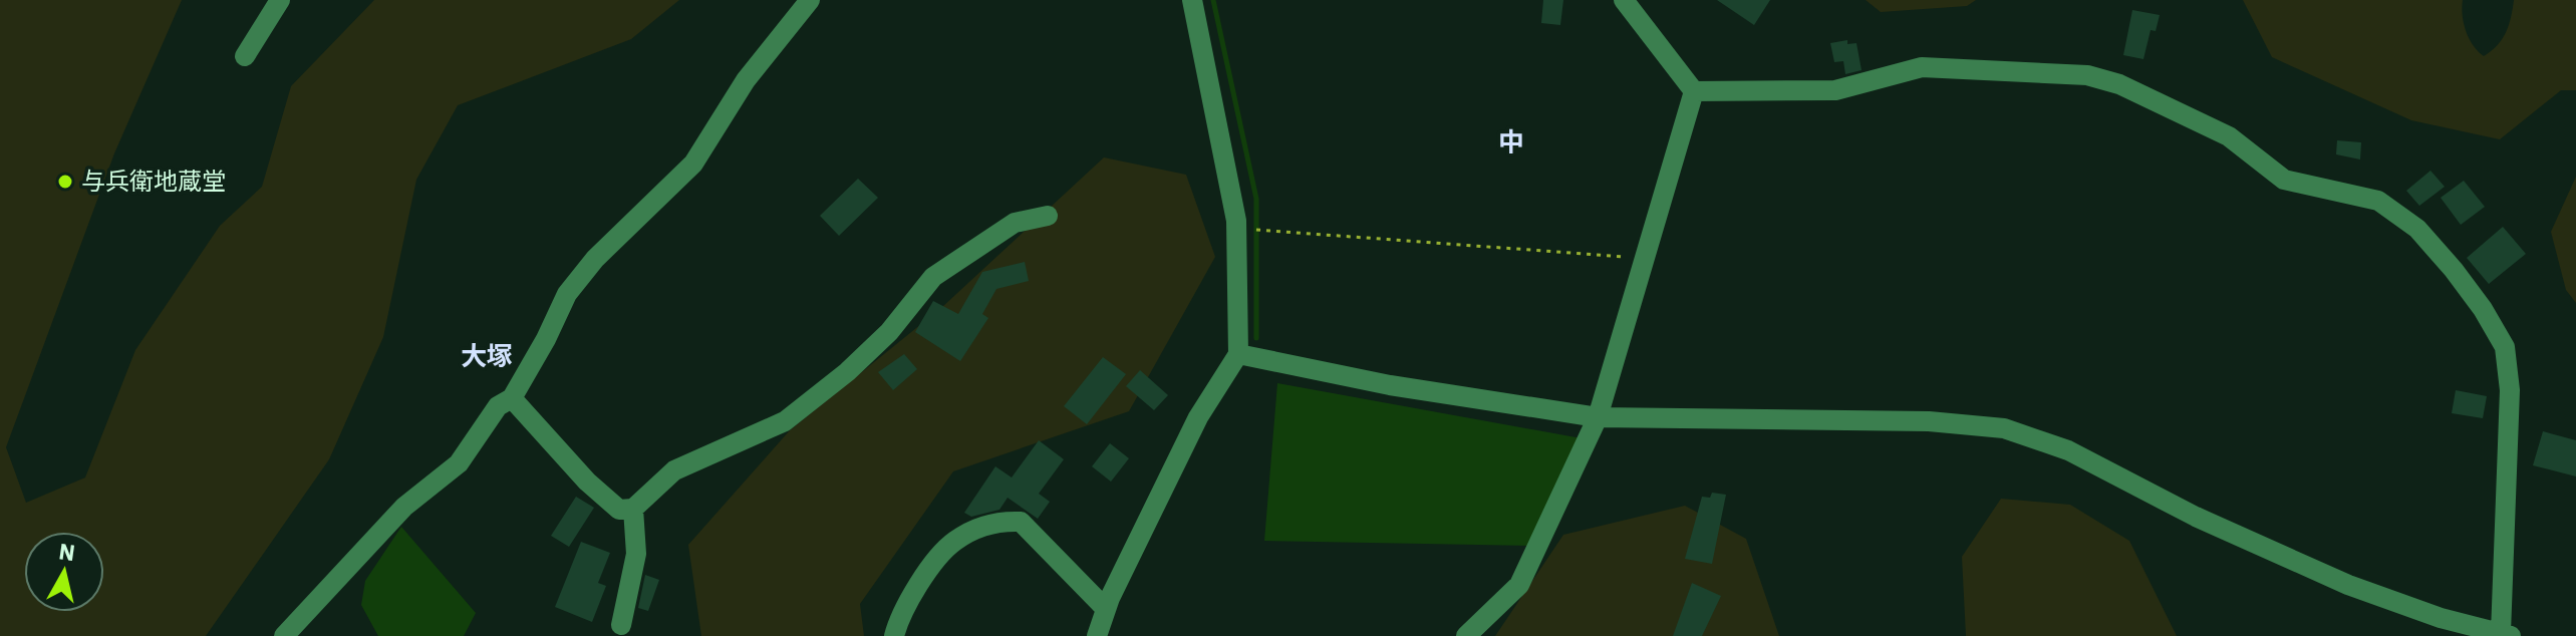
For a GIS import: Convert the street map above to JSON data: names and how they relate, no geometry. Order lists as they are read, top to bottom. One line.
{"districts":["中","大塚"],"places":["与兵衛地蔵堂"],"north":"top"}
